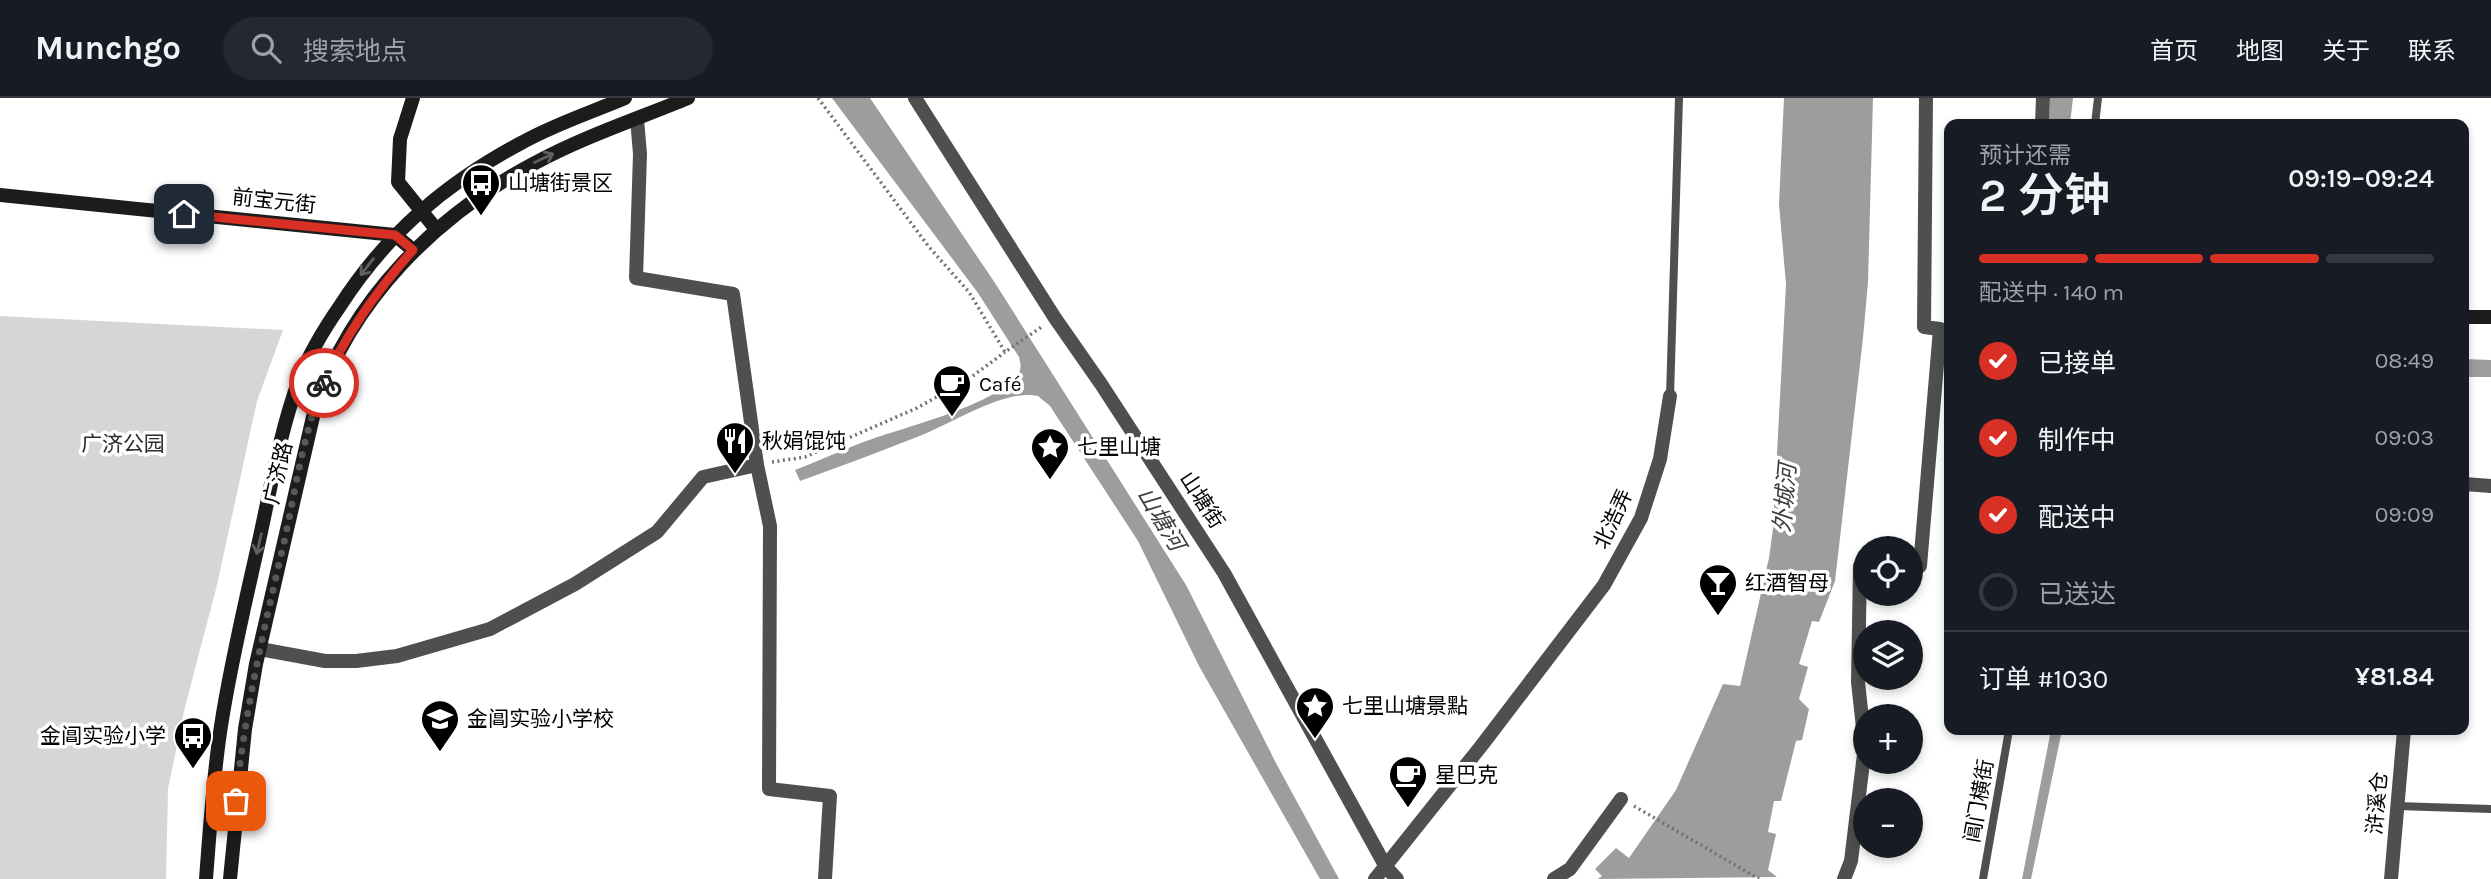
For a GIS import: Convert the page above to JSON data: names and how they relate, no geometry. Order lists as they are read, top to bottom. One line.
{"streets":{"main road":["前宝元街","广济路"],"street":["山塘街","北浩弄","浒溪仓"],"lane":["阊门横街"]},"crossings":[["前宝元街","广济路"],["山塘街","北浩弄"]],"water":["外城河","山塘河"],"parks":["广济公园"],"places":{"bus stop":["山塘街景区","金阊实验小学"],"cafe":["Café","星巴克"],"restaurant":["秋娟馄饨"],"place":["七里山塘","七里山塘景點"],"bar":["红酒智母"],"school or university":["金阊实验小学校"]},"page":{"header":"Munchgo","search":"搜索地点","nav":["首页","地图","关于","联系"],"heading":["2 分钟","预计还需","09:19–09:24"],"panel":["订单 #1030","¥81.84"],"bar":"配送中 · 140 m","list":[["已接单","08:49"],["制作中","09:03"],["配送中","09:09"],"已送达"],"map_buttons":["+","−"]}}
